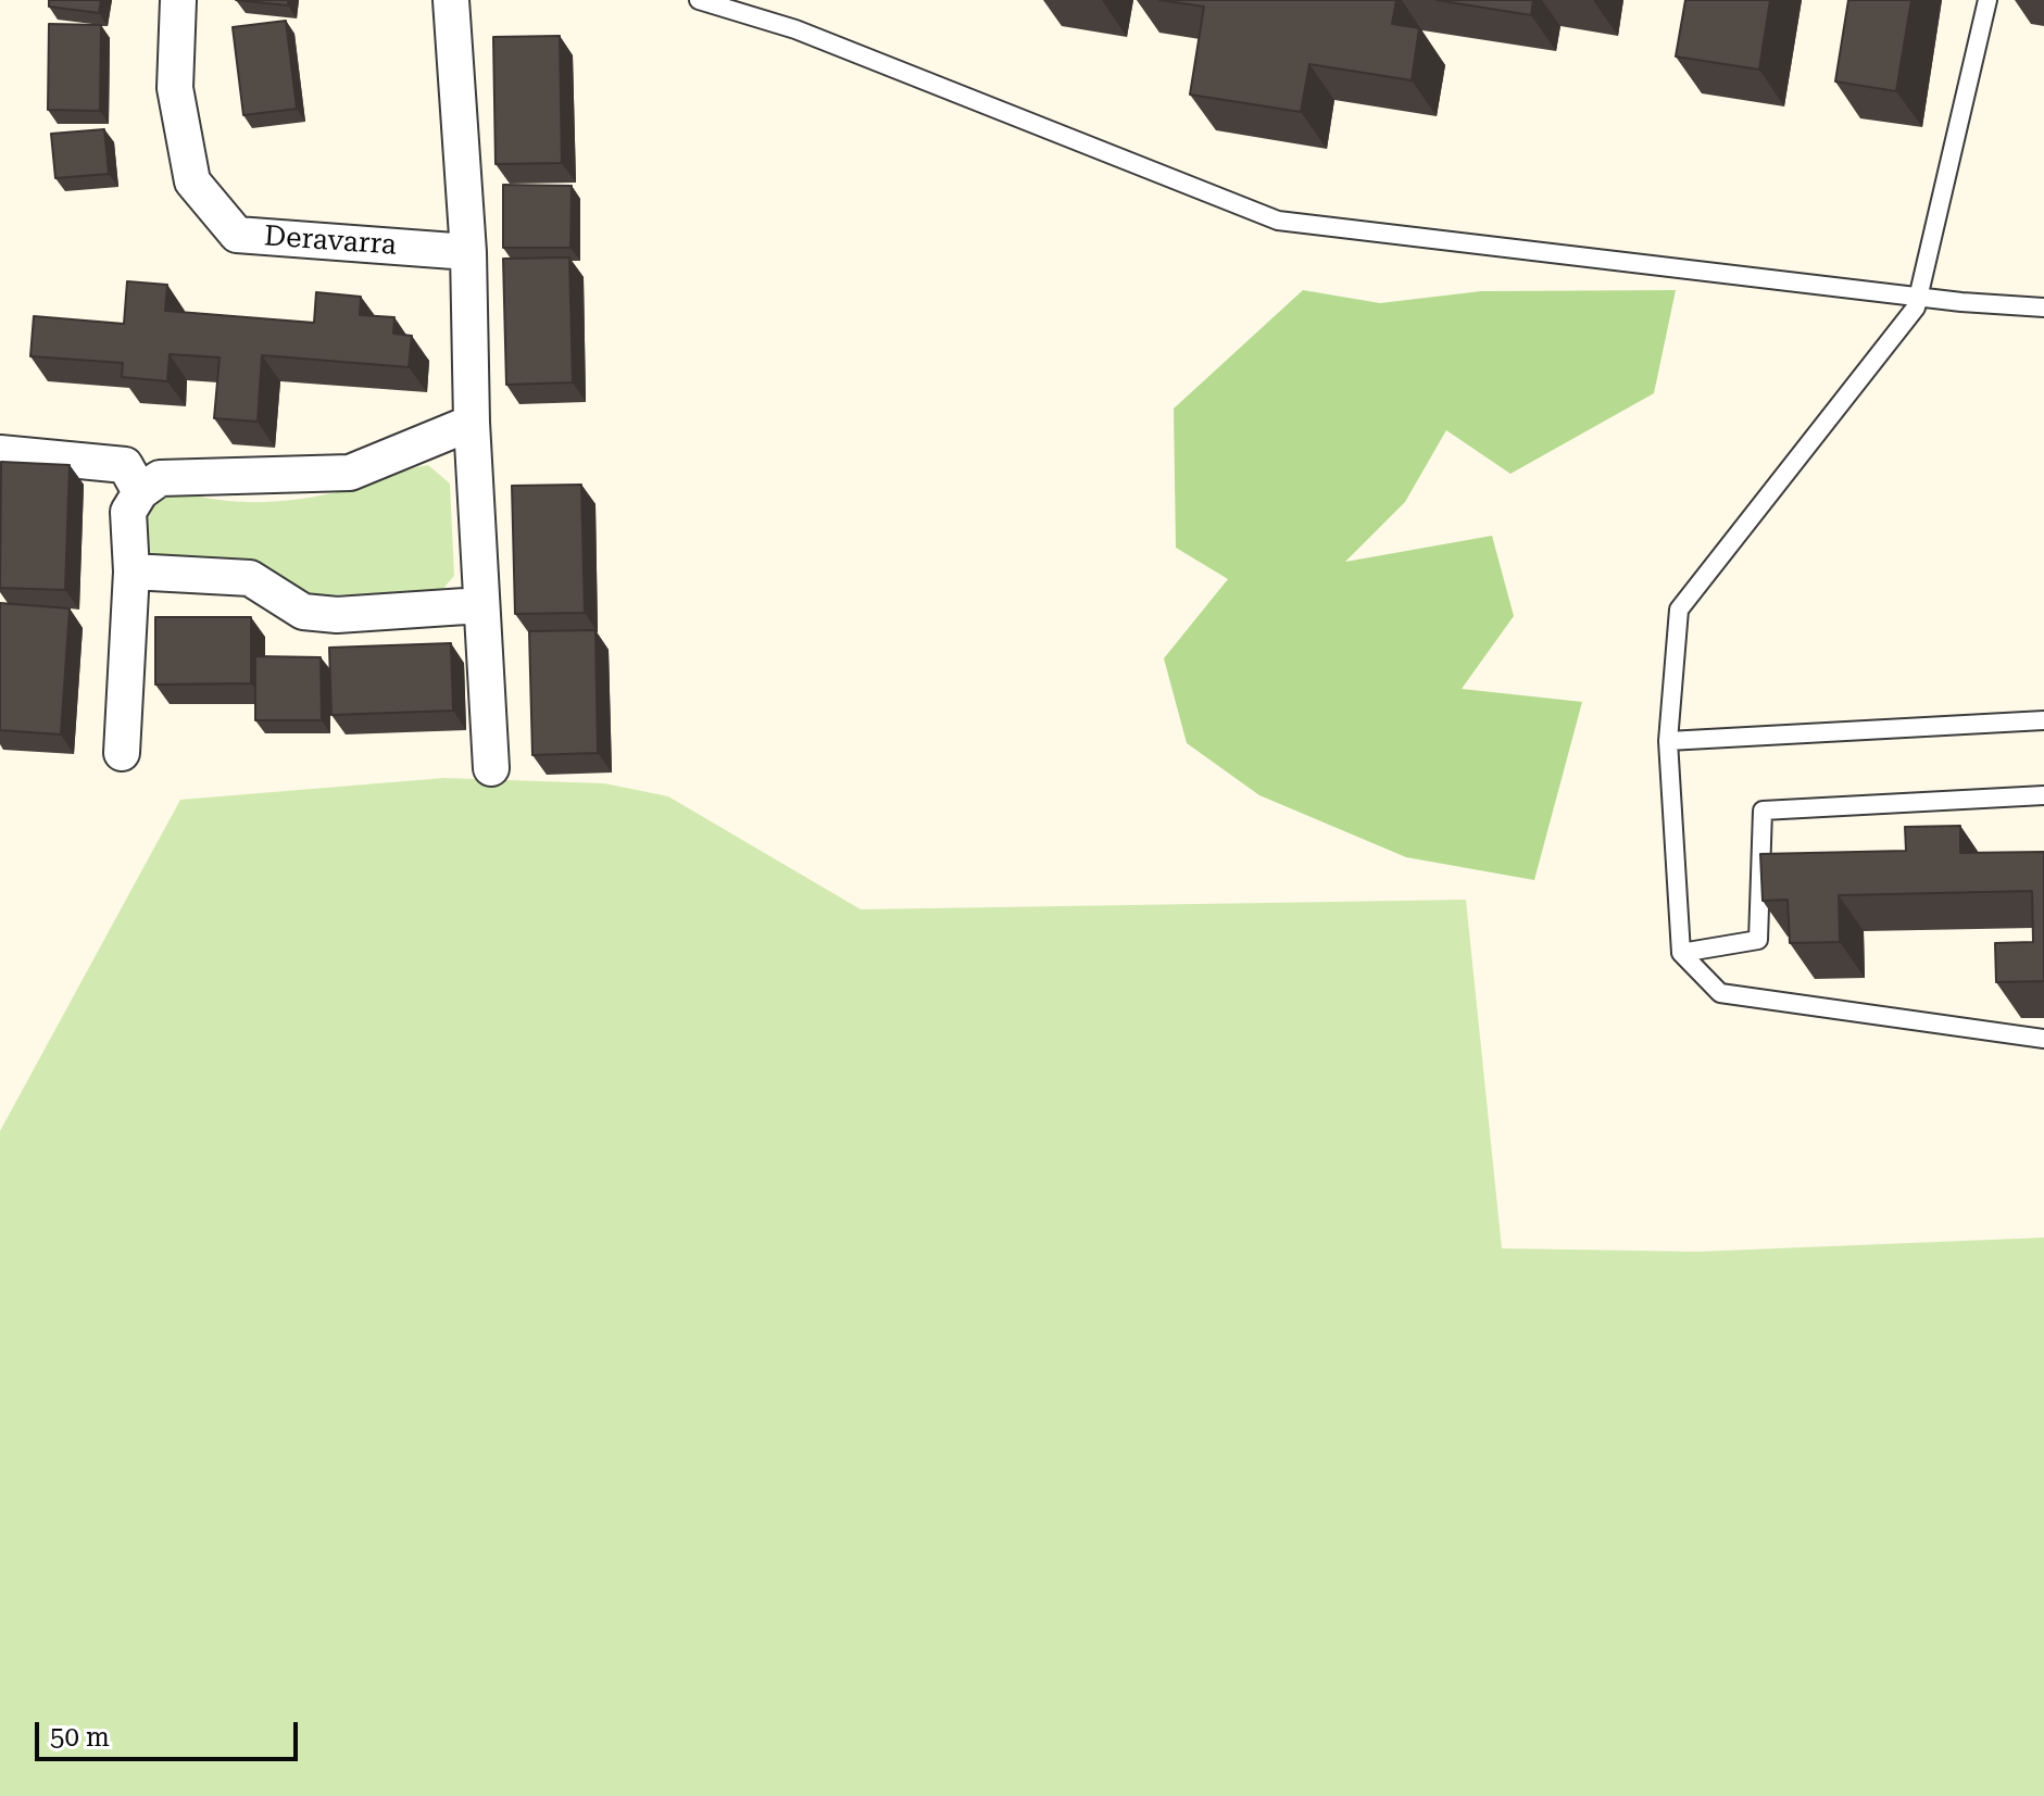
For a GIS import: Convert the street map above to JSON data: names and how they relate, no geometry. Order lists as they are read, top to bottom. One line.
{"streets":{"street":["Deravarra"]},"scale_bar":"50 m"}
